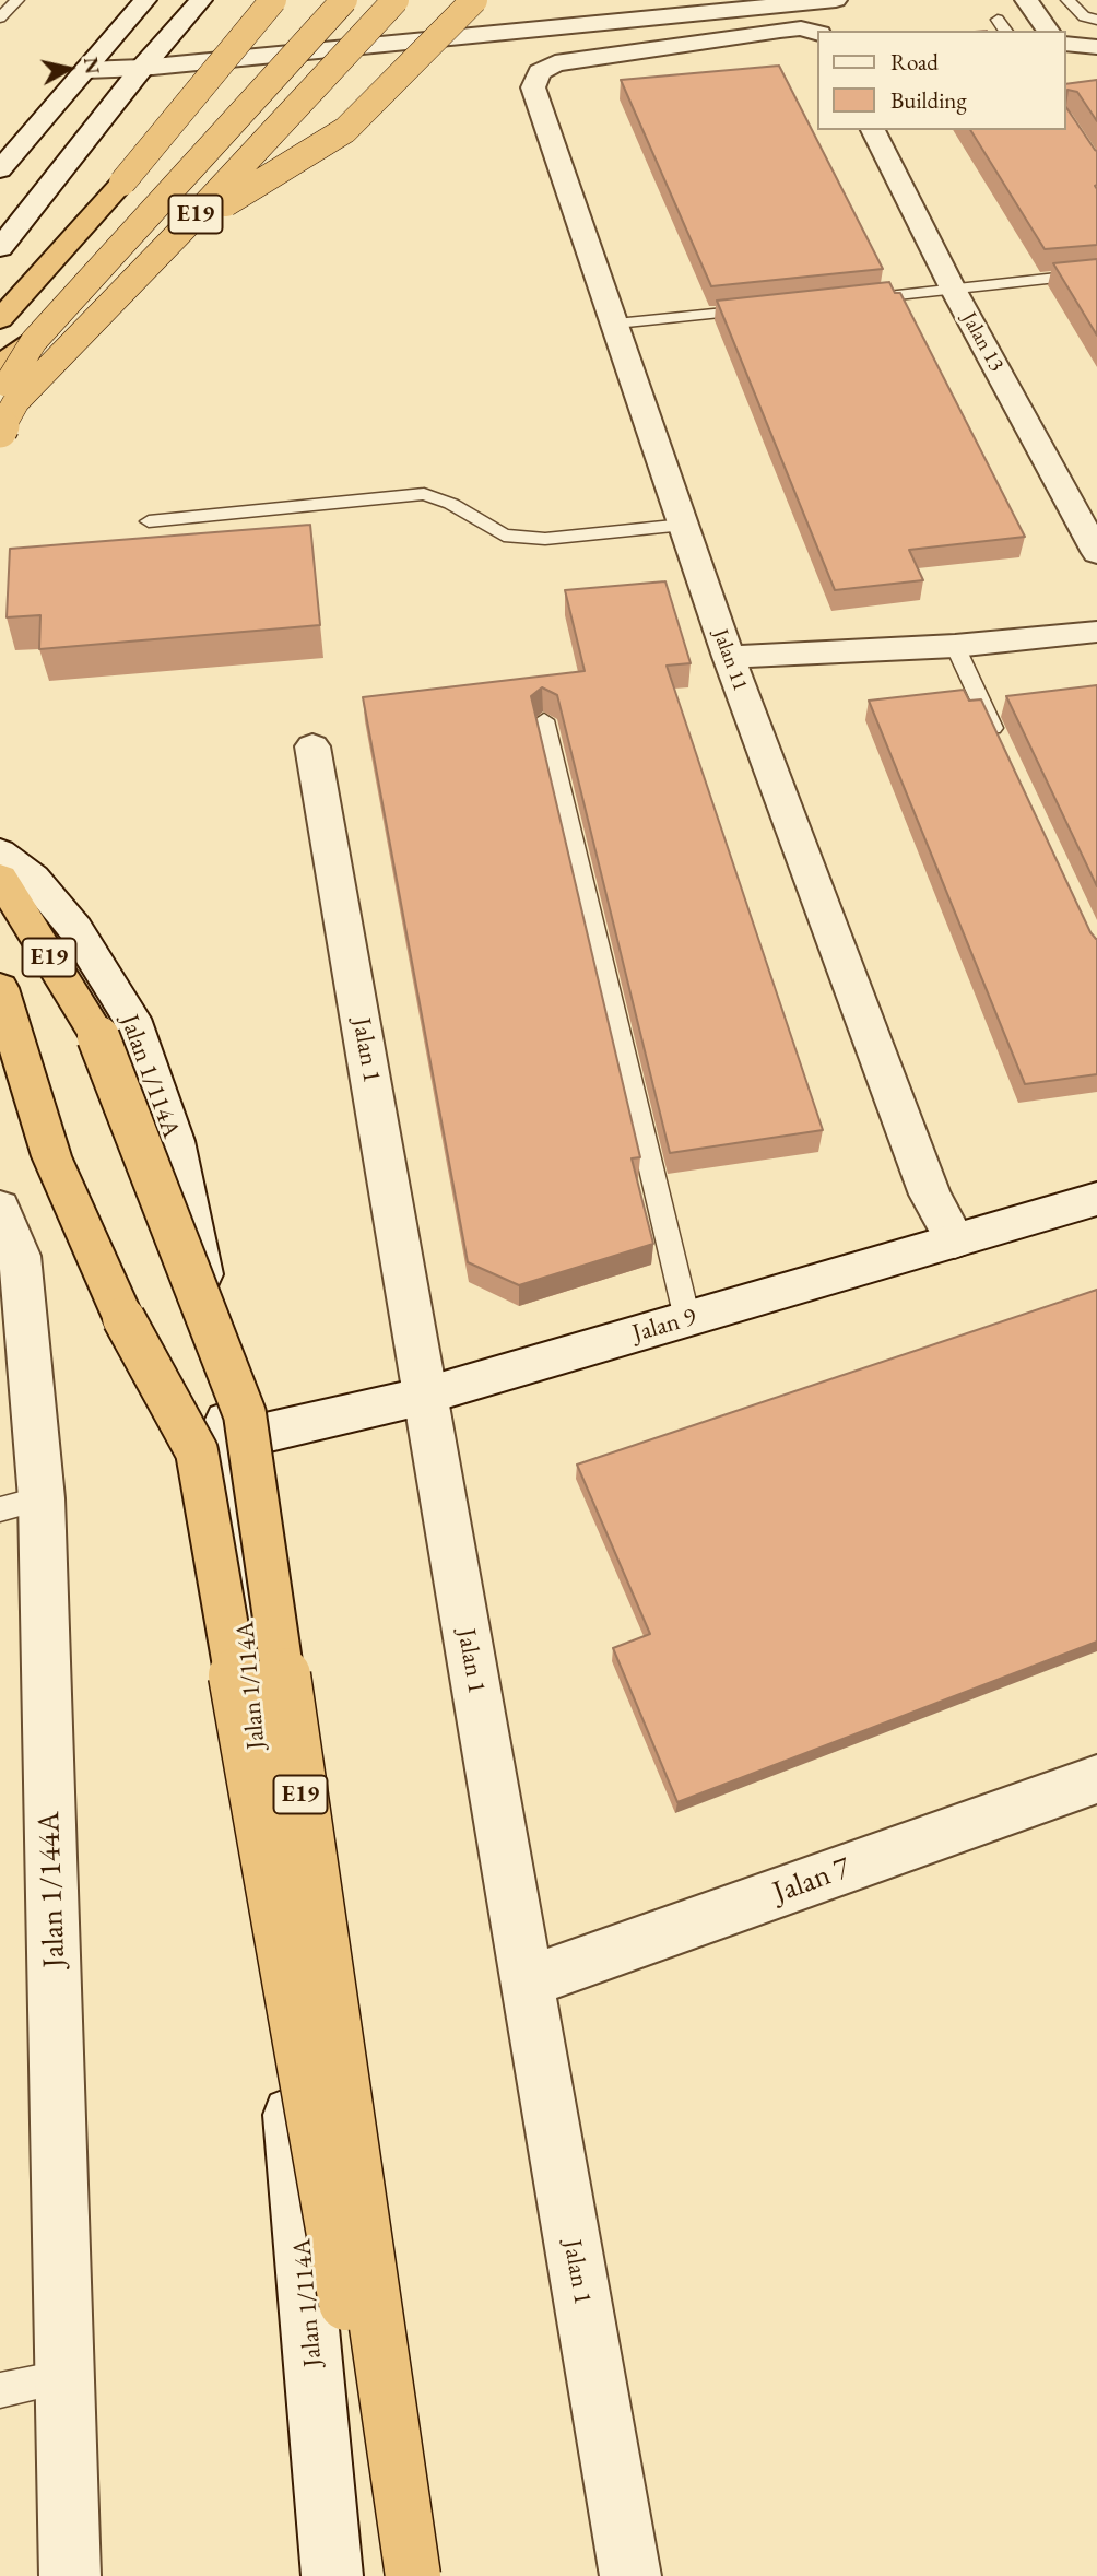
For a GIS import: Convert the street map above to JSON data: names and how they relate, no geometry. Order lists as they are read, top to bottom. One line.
{"streets":{"highway":["E19"],"street":["Jalan 13","Jalan 11","Jalan 1","Jalan 1/114A","Jalan 9","Jalan 7","Jalan 1/144A"]},"crossings":[["Jalan 11","Jalan 9"],["Jalan 1","Jalan 9"],["Jalan 1","Jalan 7"],["Jalan 1/114A","Jalan 9"]],"legend":["Road","Building"],"north":"right"}
